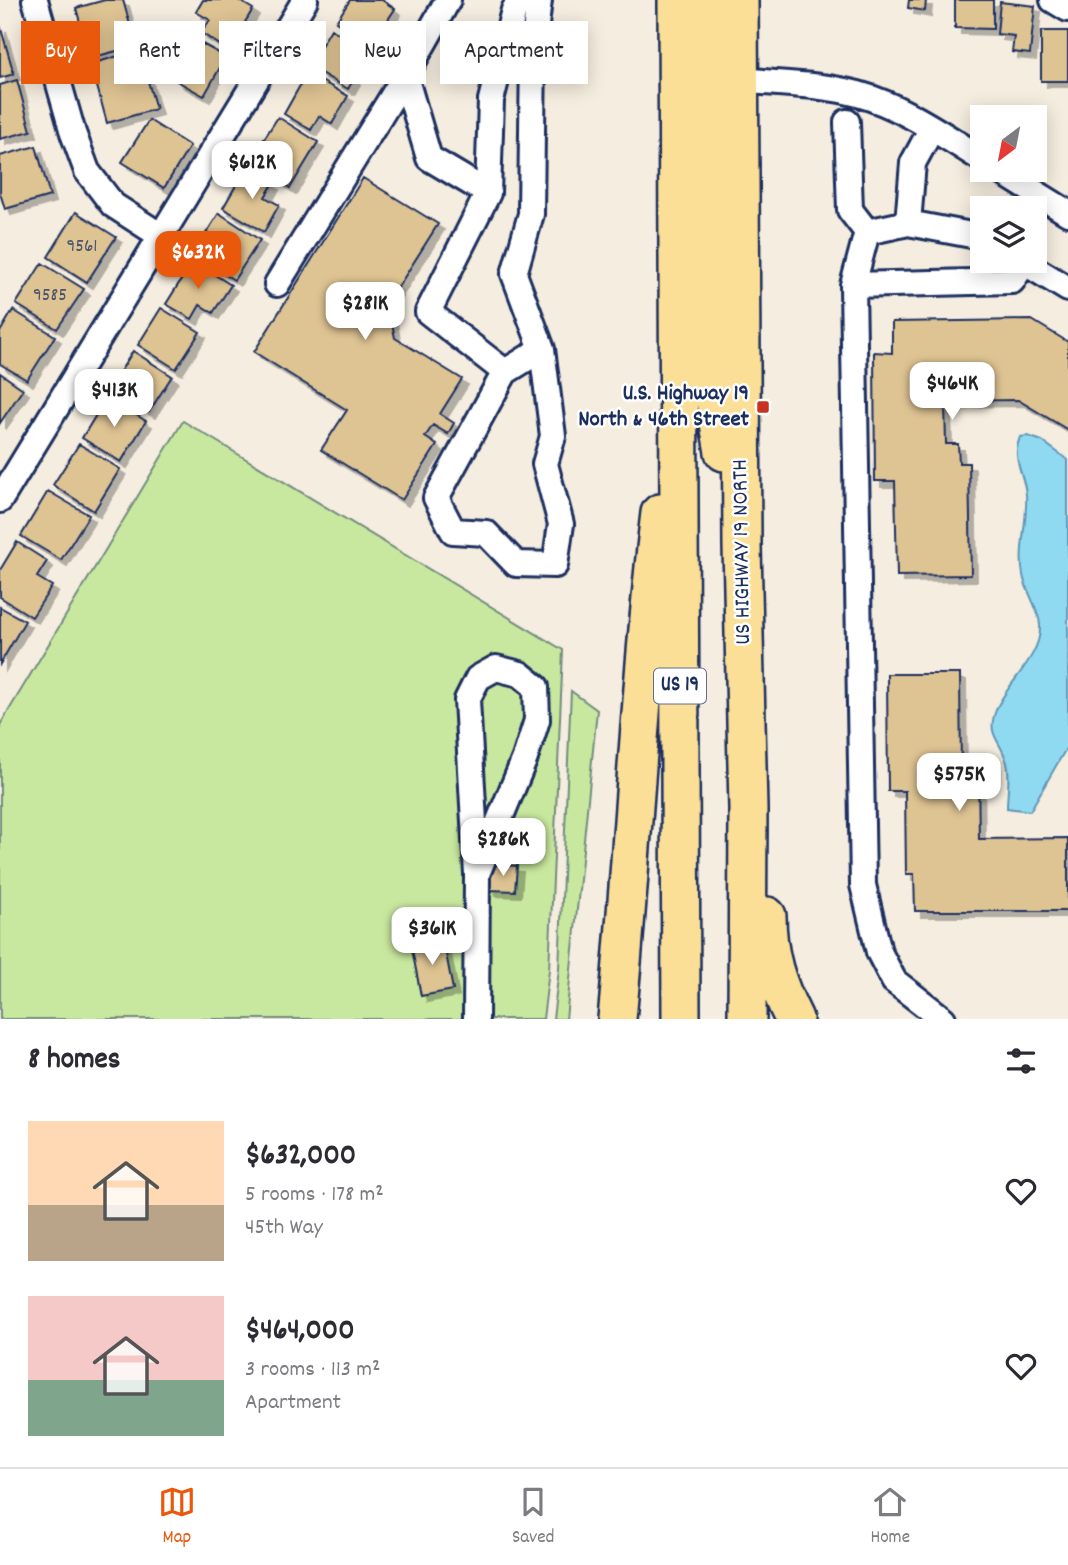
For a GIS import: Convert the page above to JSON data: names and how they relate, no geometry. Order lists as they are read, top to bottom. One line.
{"streets":{"highway":["US HIGHWAY 19 NORTH","US 19"]},"places":{"transit":["U.S. Highway 19 North & 46th Street"]},"house_numbers":["9561","9585"],"north":"bottom left","page":{"chip":["Buy","Rent","Filters","New","Apartment"],"price":["$612K","$632K","$281K","$464K","$413K","$575K","$286K","$361K"],"heading":"8 homes","list":[{"name":"$632,000","note":"5 rooms · 178 m² · 45th Way"},{"name":"$464,000","note":"3 rooms · 113 m² · Apartment"}],"tabs":["Map","Saved","Home"]}}
